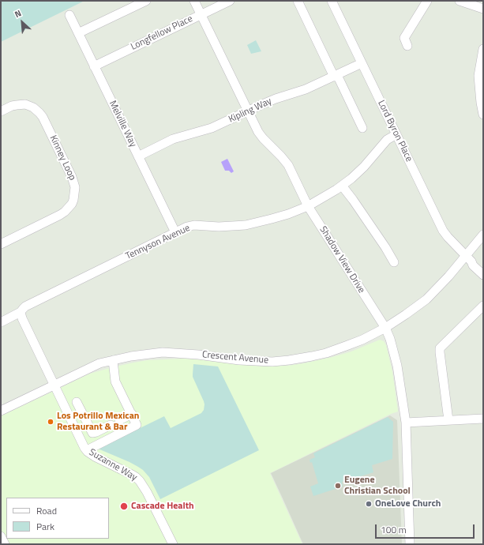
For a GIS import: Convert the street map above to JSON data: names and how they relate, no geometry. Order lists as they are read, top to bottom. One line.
{"streets":{"street":["Longfellow Place","Kipling Way","Melville Way","Lord Byron Place","Kinney Loop","Tennyson Avenue","Shadow View Drive","Crescent Avenue","Suzanne Way"]},"crossings":[["Longfellow Place","Melville Way"],["Longfellow Place","Shadow View Drive"],["Kipling Way","Melville Way"],["Kipling Way","Lord Byron Place"],["Kipling Way","Shadow View Drive"],["Melville Way","Tennyson Avenue"],["Lord Byron Place","Tennyson Avenue"],["Lord Byron Place","Crescent Avenue"],["Tennyson Avenue","Shadow View Drive"],["Shadow View Drive","Crescent Avenue"],["Crescent Avenue","Suzanne Way"]],"places":["Los Potrillo Mexican Restaurant & Bar","Eugene Christian School","OneLove Church","Cascade Health"],"legend":["Road","Park"],"scale_bar":"100 m","north":"top left"}
